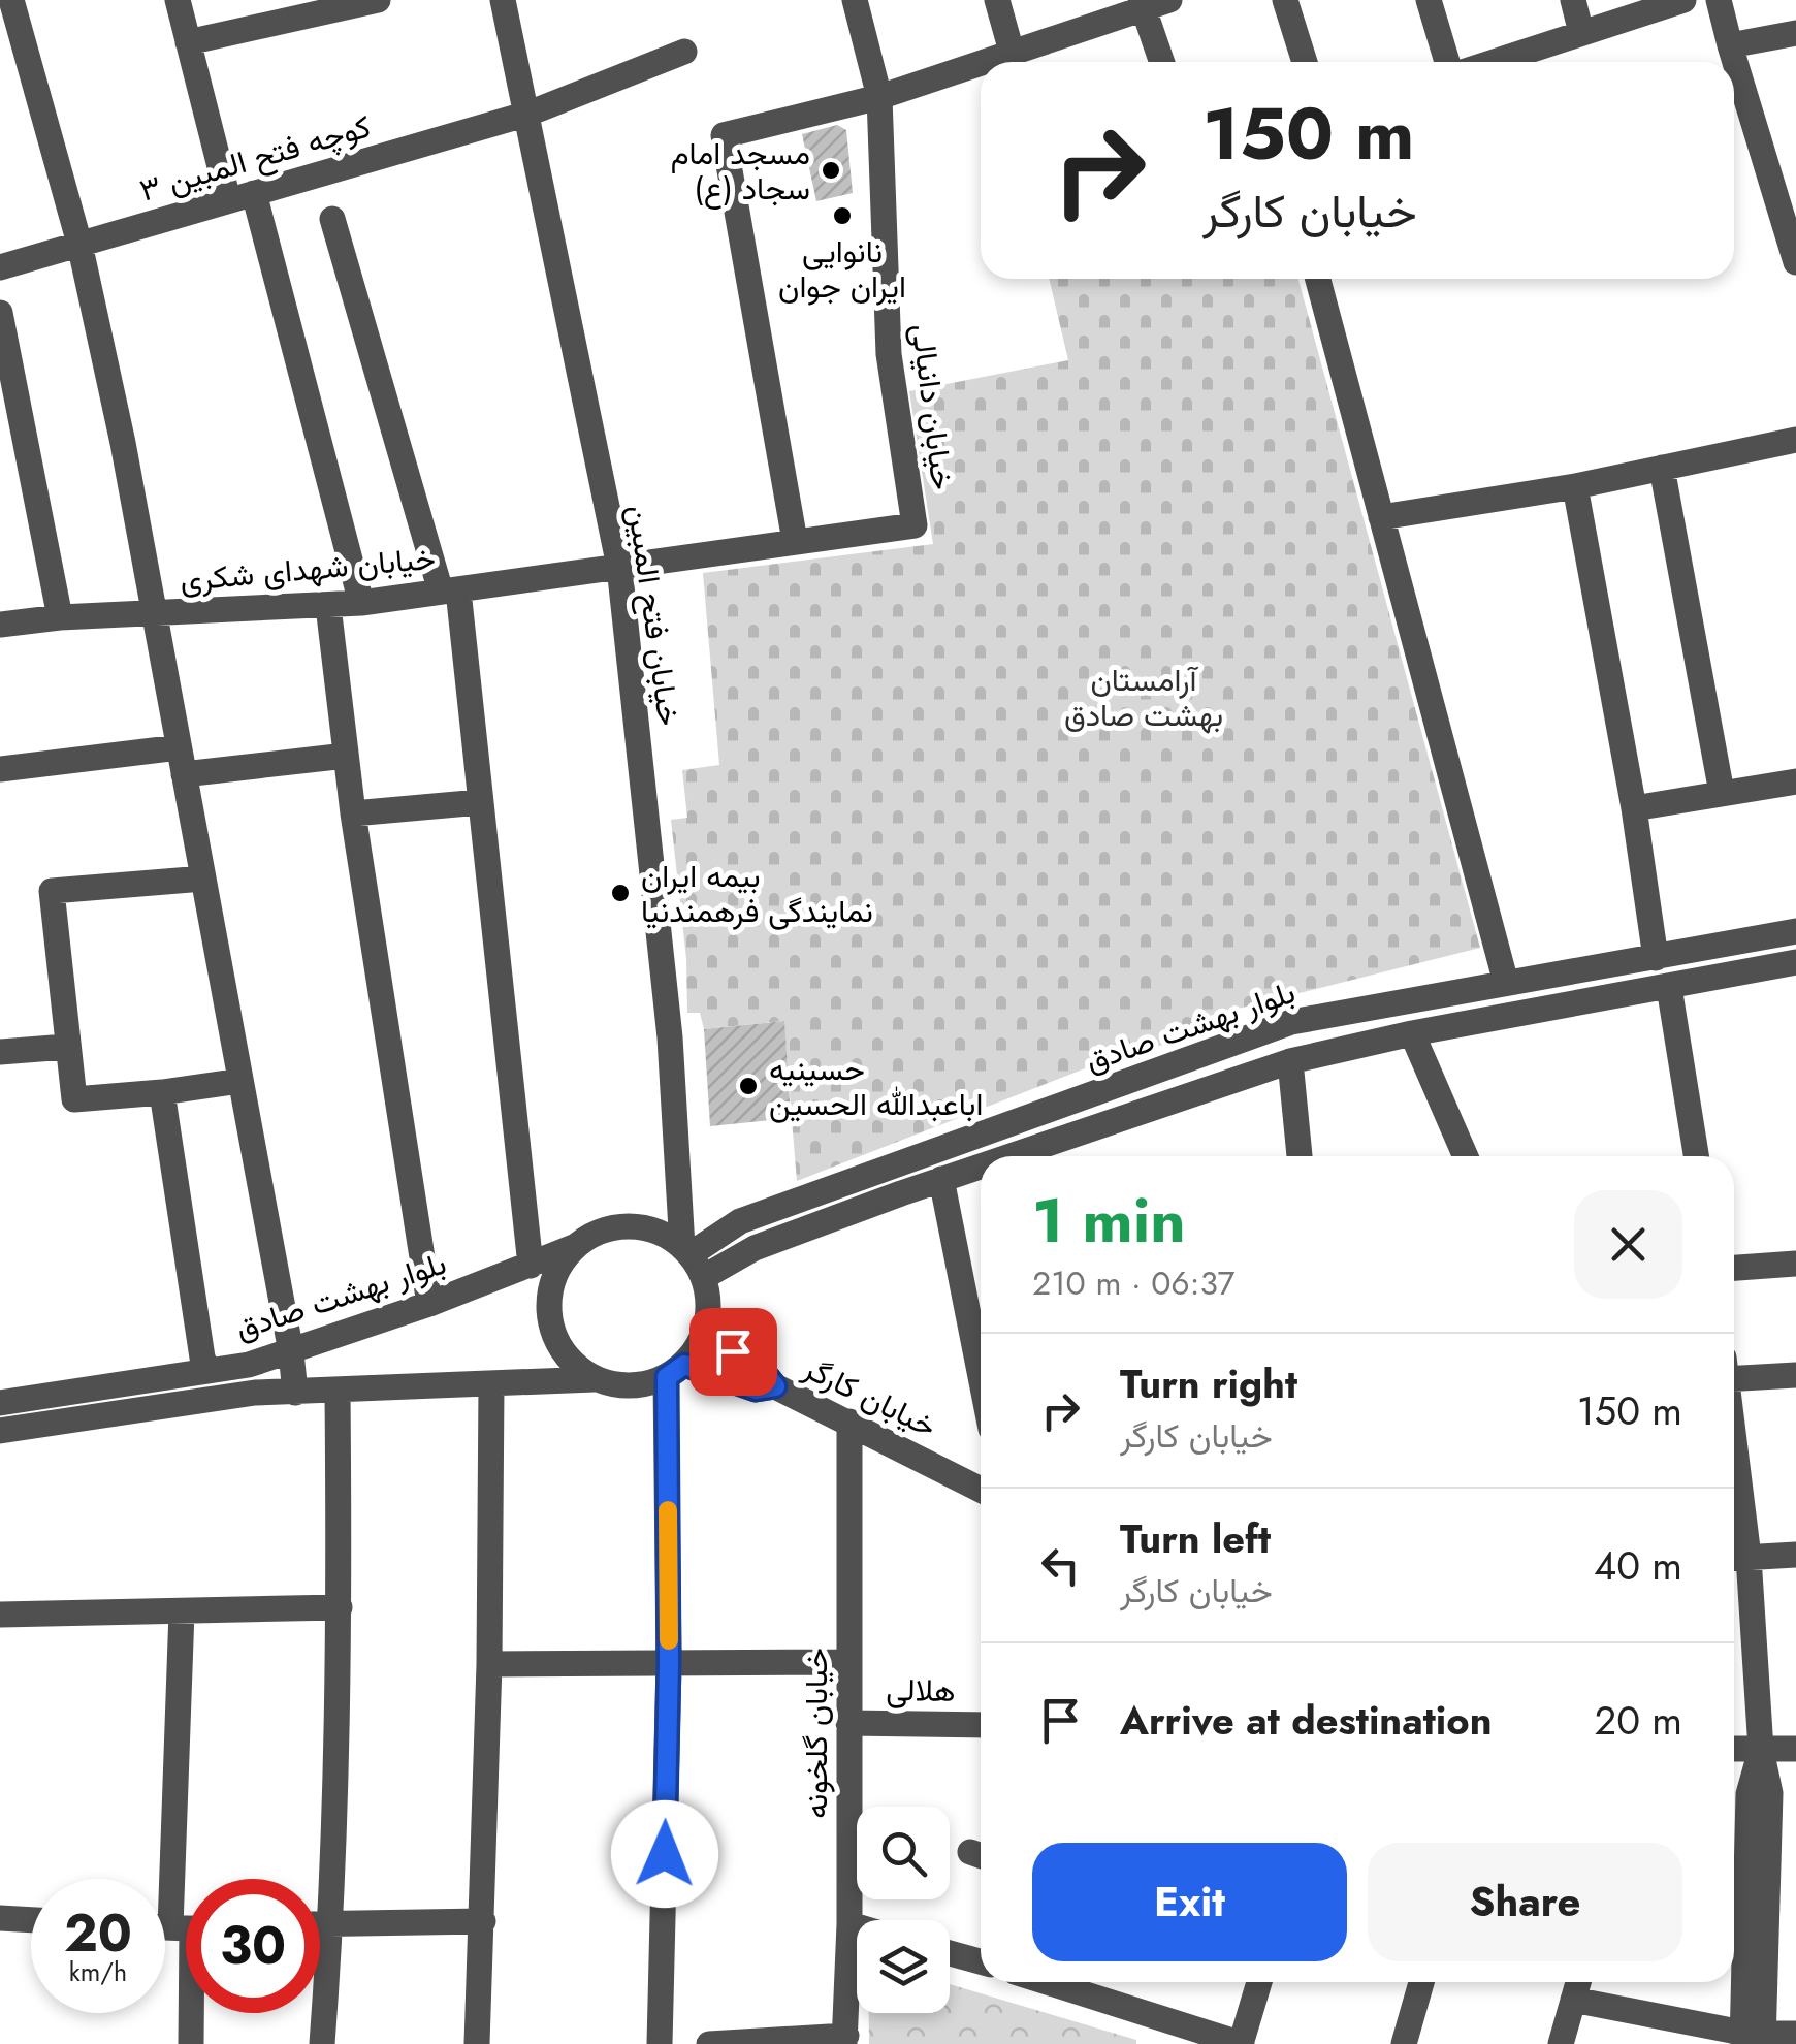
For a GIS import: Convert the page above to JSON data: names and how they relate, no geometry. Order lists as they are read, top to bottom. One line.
{"streets":{"street":["کوچه فتح المبین ۳","خیابان دانیالی","خیابان شهدای شکری","خیابان فتح المبین","بلوار بهشت صادق","خیابان کارگر","هلالی","خیابان گلخونه"]},"crossings":[["کوچه فتح المبین ۳","خیابان فتح المبین"],["خیابان دانیالی","خیابان شهدای شکری"],["خیابان دانیالی","خیابان فتح المبین"],["خیابان شهدای شکری","خیابان فتح المبین"],["خیابان فتح المبین","بلوار بهشت صادق"],["خیابان فتح المبین","خیابان کارگر"],["بلوار بهشت صادق","خیابان کارگر"],["خیابان کارگر","خیابان گلخونه"],["هلالی","خیابان گلخونه"]],"parks":["آرامستان بهشت صادق"],"places":["مسجد امام سجاد (ع)","نانوایی ایران جوان","بیمه ایران نمایندگی فرهمندنیا","حسینیه اباعبدالله الحسین"],"page":{"turn":["150 m","خیابان کارگر"],"heading":["1 min","210 m · 06:37"],"list":[{"name":"Turn right","note":"خیابان کارگر","value":"150 m"},{"name":"Turn left","note":"خیابان کارگر","value":"40 m"},{"name":"Arrive at destination","value":"20 m"}],"buttons":["Exit","Share"],"speed":"20 km/h","limit":"30"}}
